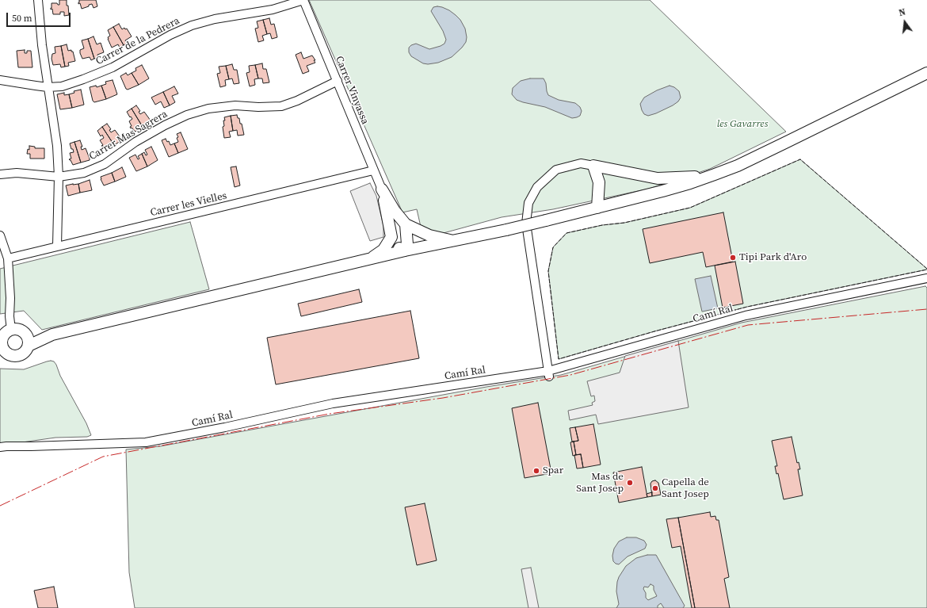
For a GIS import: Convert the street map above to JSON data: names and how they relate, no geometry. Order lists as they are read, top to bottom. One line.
{"streets":{"street":["Carrer de la Pedrera","Carrer Vinyassa","Carrer Mas Sagrera","Carrer les Vielles","Camí Ral"]},"crossings":[["Carrer de la Pedrera","Carrer Vinyassa"],["Carrer Vinyassa","Carrer Mas Sagrera"],["Carrer Vinyassa","Carrer les Vielles"]],"parks":["les Gavarres"],"places":["Tipi Park d'Aro","Spar","Mas de Sant Josep","Capella de Sant Josep"],"scale_bar":"50 m","north":"top"}
